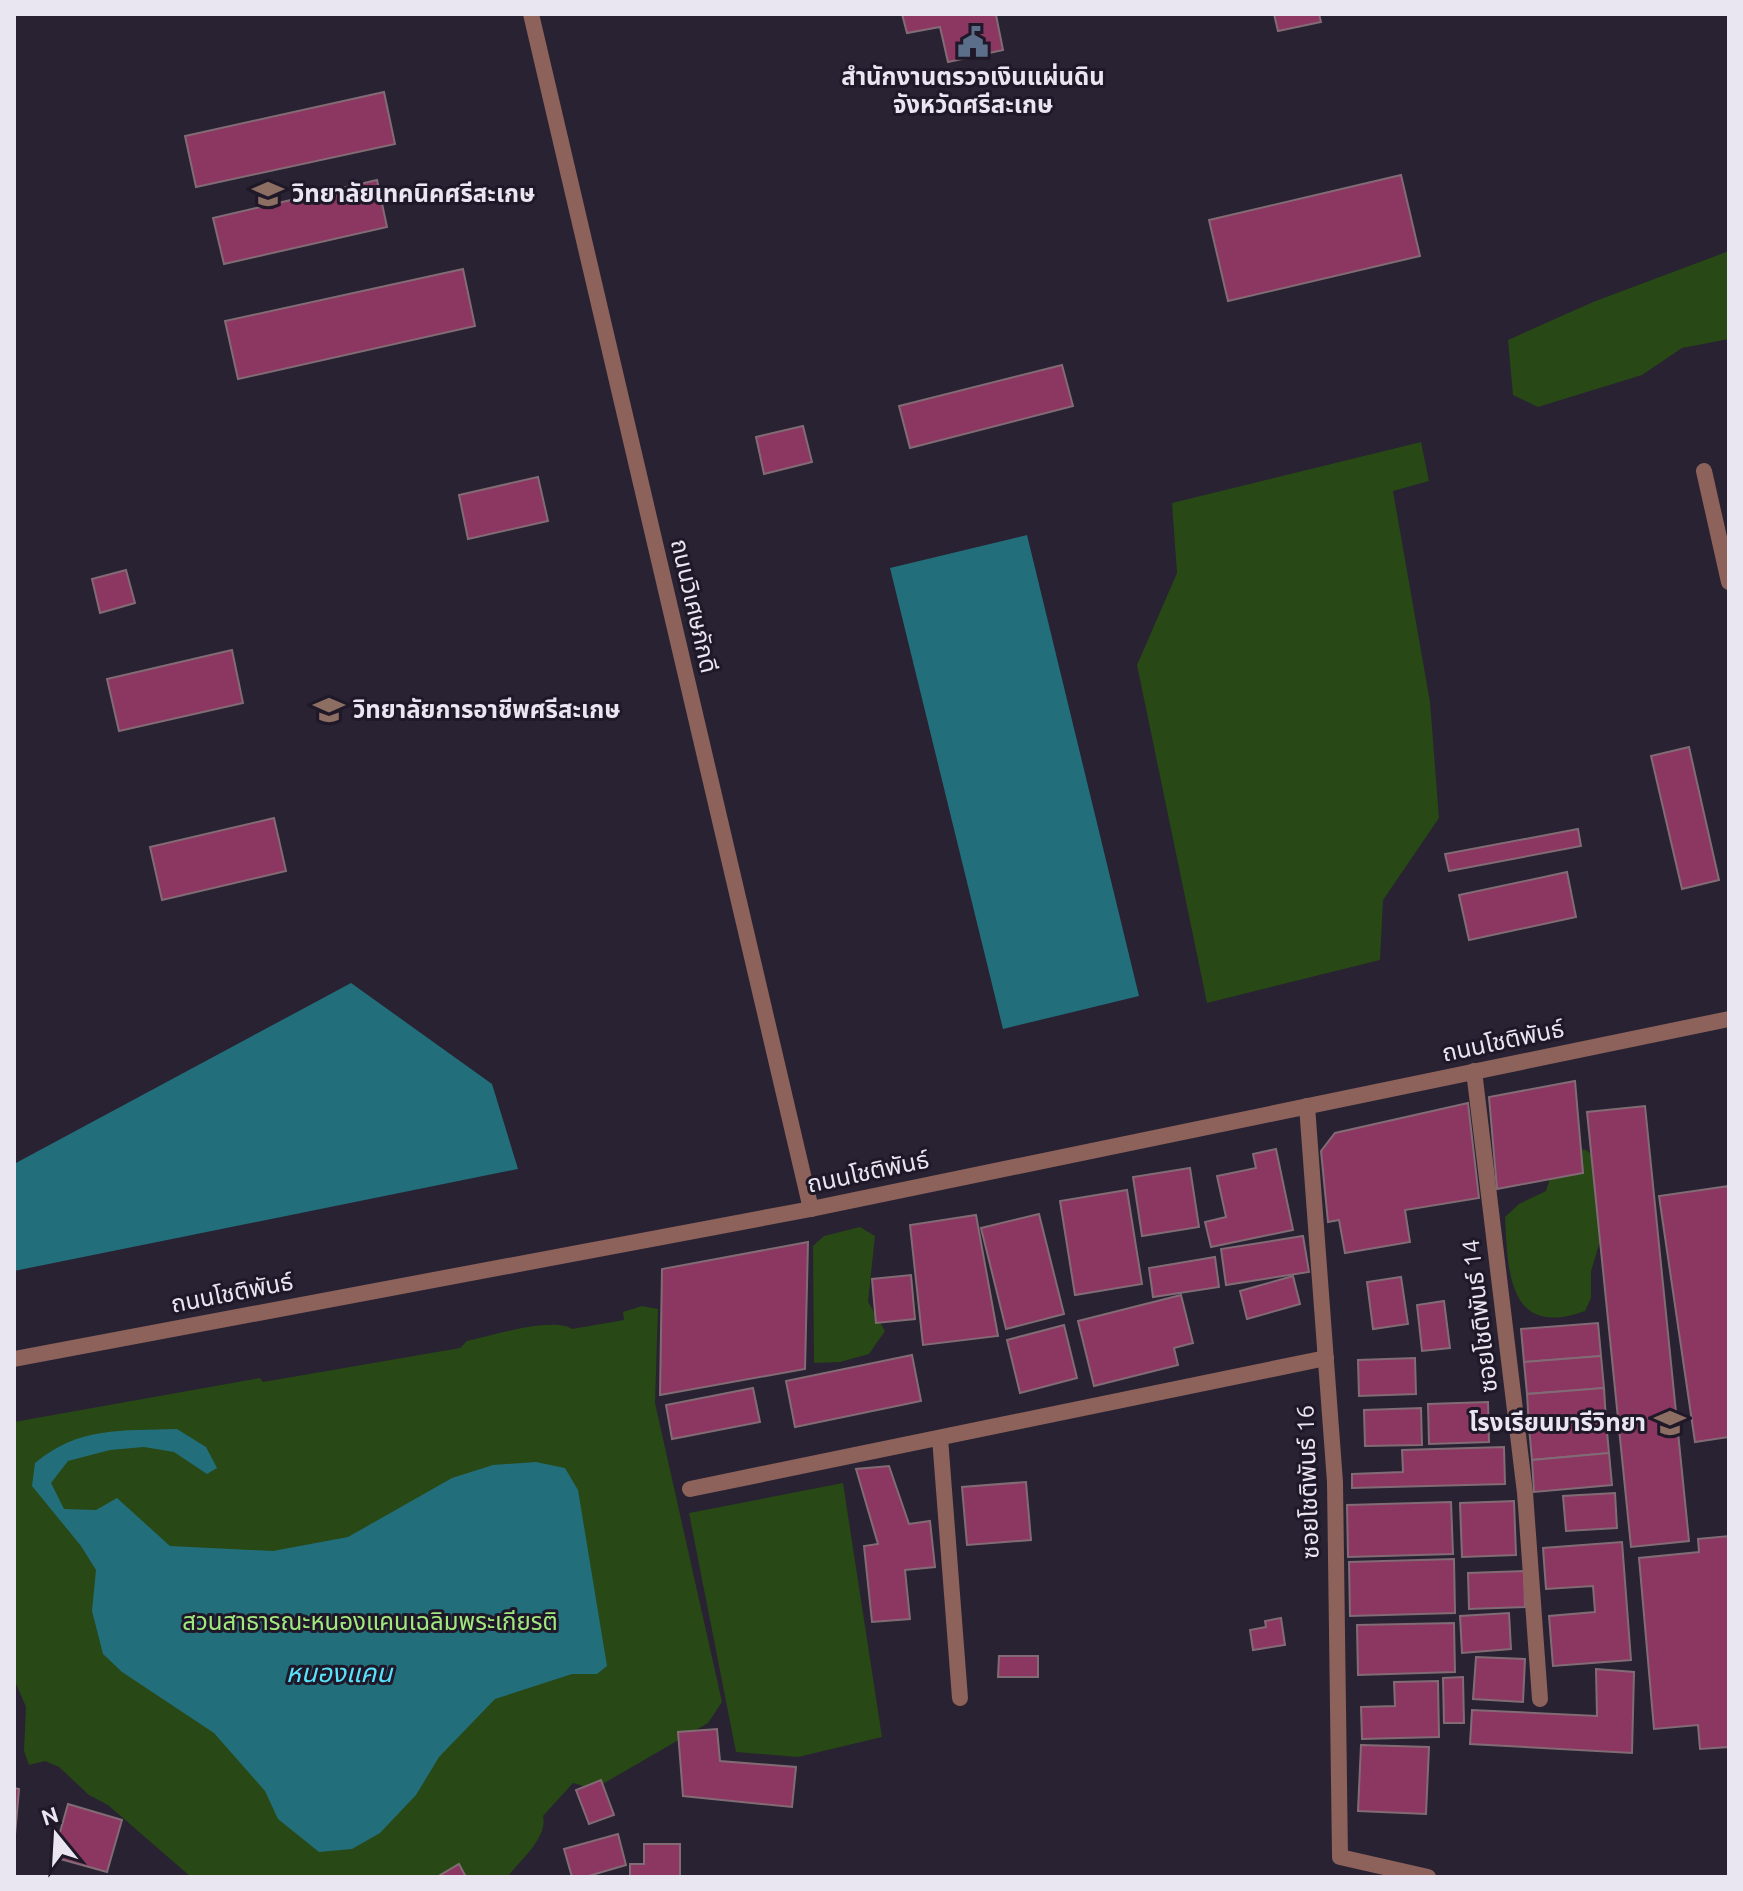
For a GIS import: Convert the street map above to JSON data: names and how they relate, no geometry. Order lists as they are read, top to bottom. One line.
{"streets":{"street":["ถนนวิเศษภักดี","ถนนโชติพันธ์","ซอยโชติพันธ์ 14","ซอยโชติพันธ์ 16"]},"crossings":[["ถนนวิเศษภักดี","ถนนโชติพันธ์"],["ถนนโชติพันธ์","ซอยโชติพันธ์ 14"],["ถนนโชติพันธ์","ซอยโชติพันธ์ 16"]],"water":["หนองแคน"],"parks":["สวนสาธารณะหนองแคนเฉลิมพระเกียรติ"],"places":{"public building":["สำนักงานตรวจเงินแผ่นดิน จังหวัดศรีสะเกษ"],"school or university":["วิทยาลัยเทคนิคศรีสะเกษ","วิทยาลัยการอาชีพศรีสะเกษ","โรงเรียนมารีวิทยา"]},"north":"top"}
